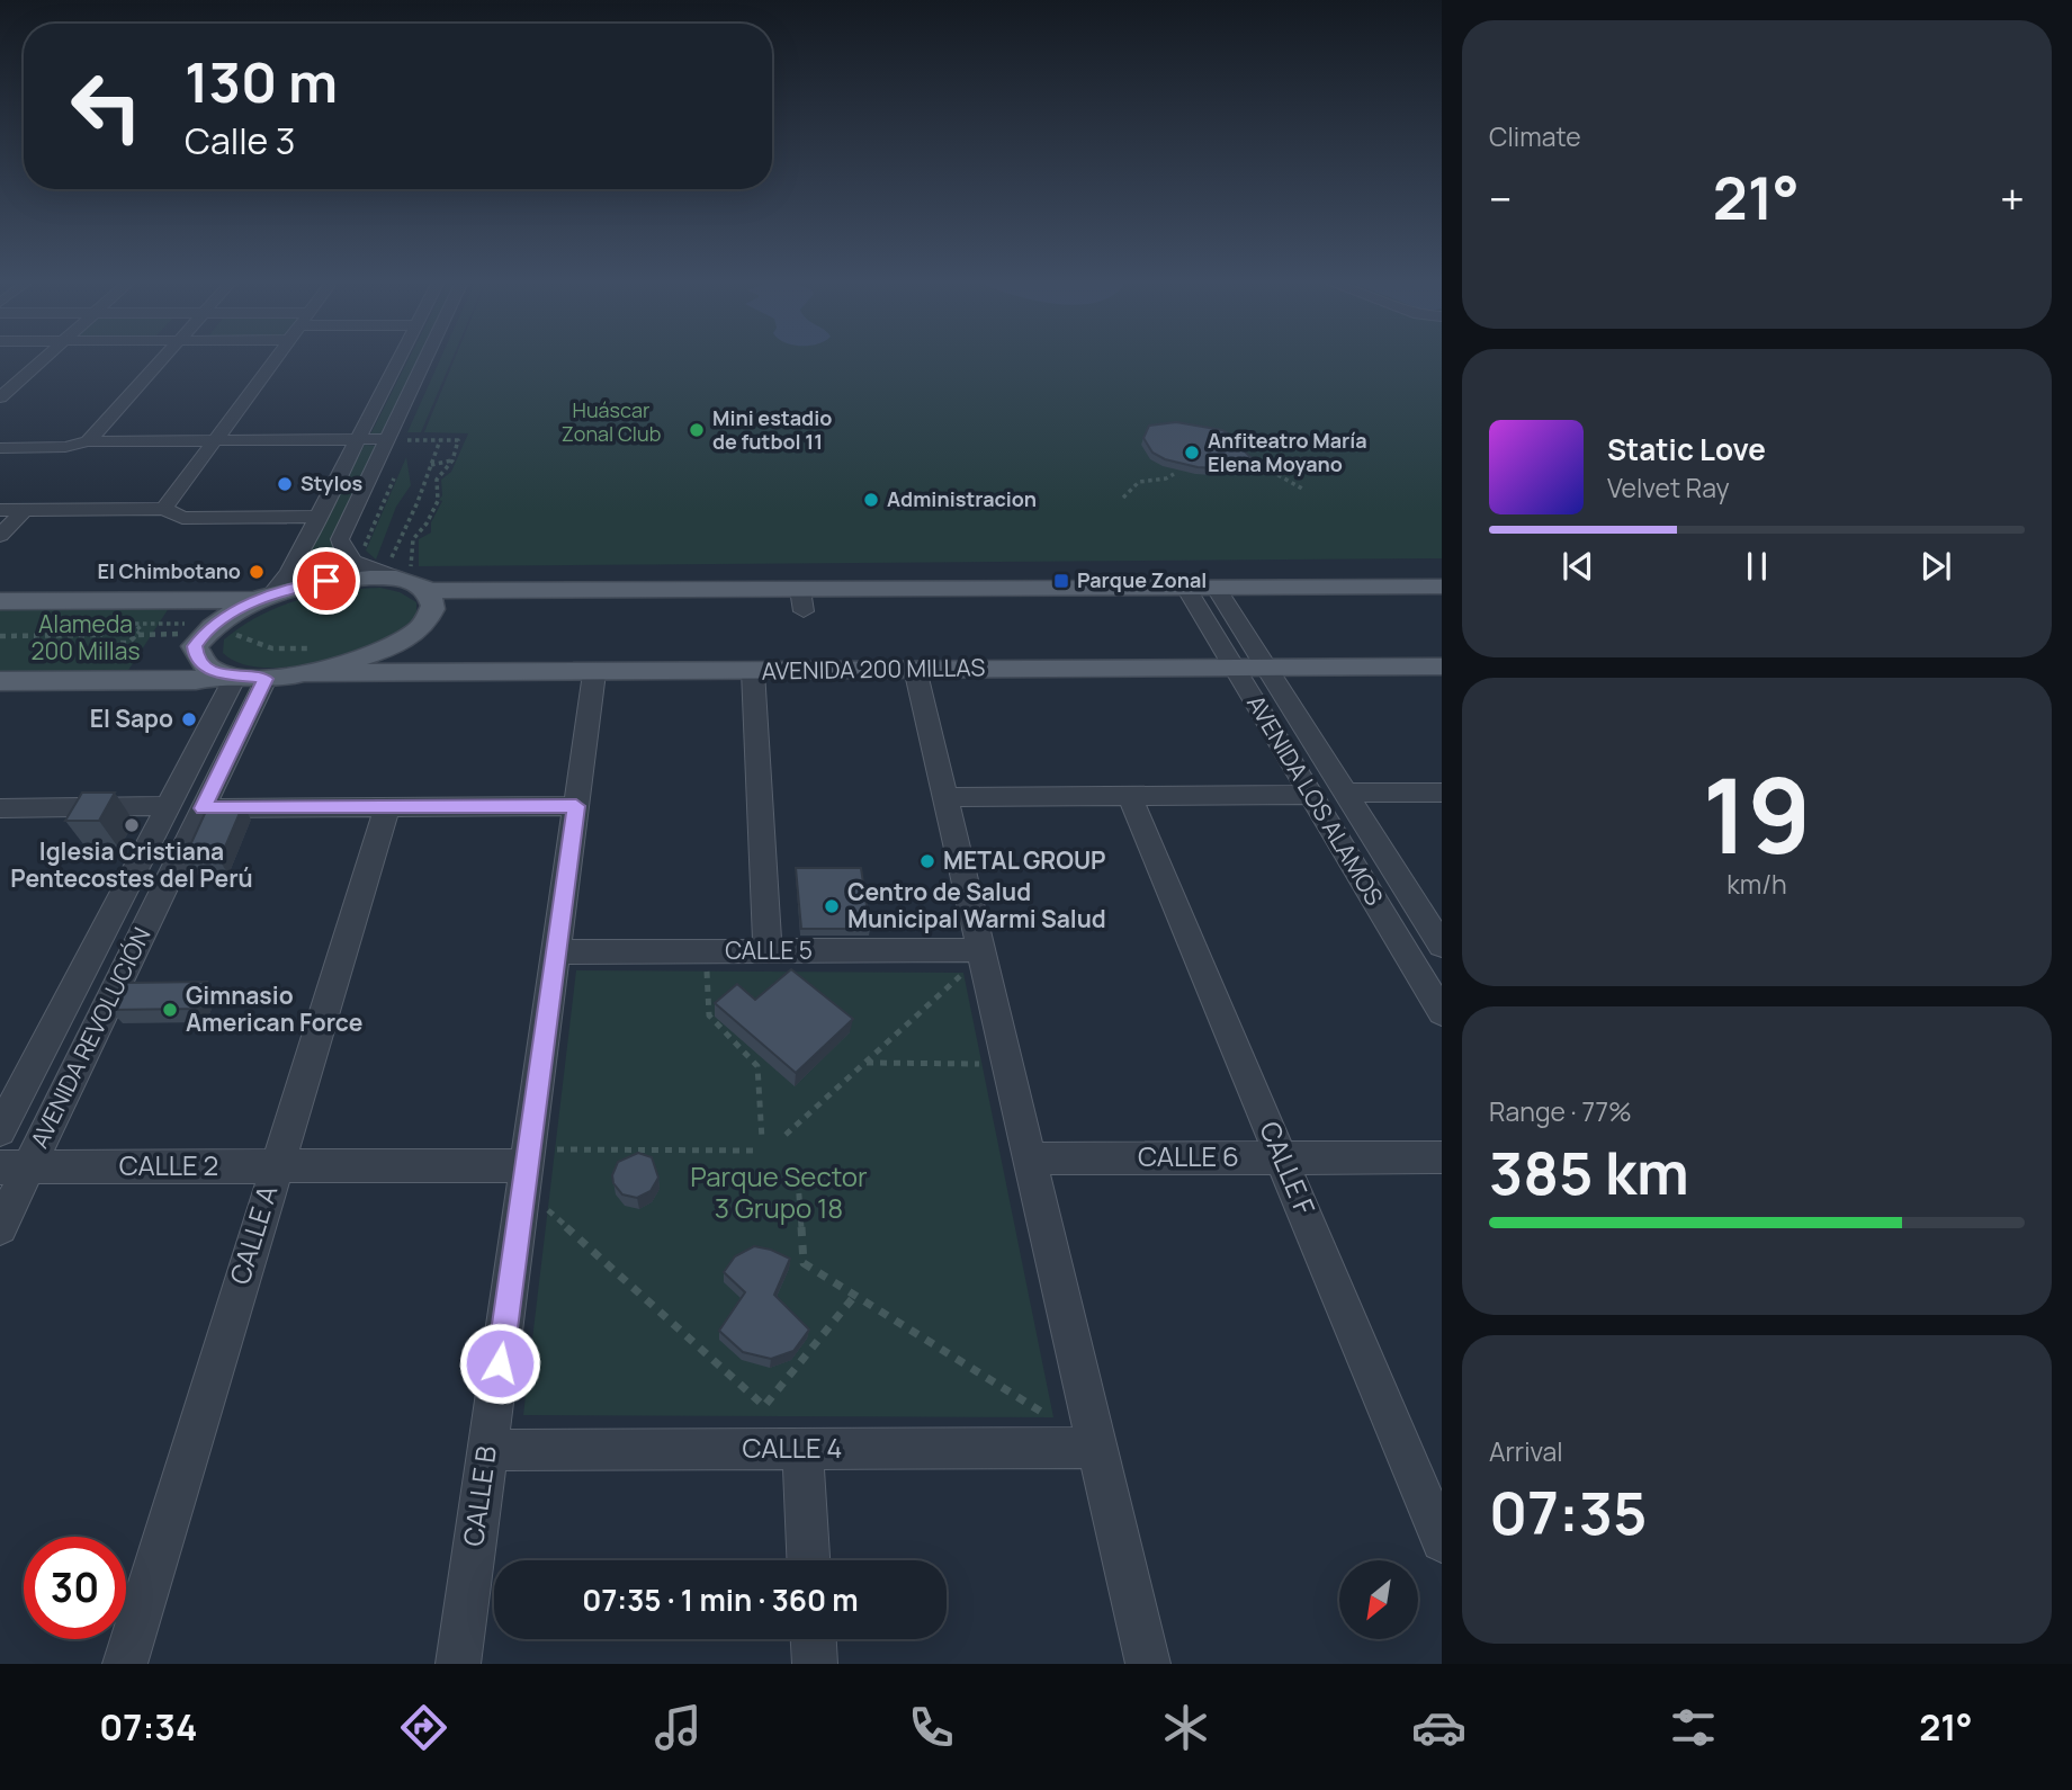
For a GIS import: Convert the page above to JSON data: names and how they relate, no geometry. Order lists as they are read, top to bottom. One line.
{"streets":{"main road":["AVENIDA 200 MILLAS"],"street":["AVENIDA LOS ALAMOS","CALLE 5","AVENIDA REVOLUCIÓN","CALLE 6","CALLE 2","CALLE F","CALLE A","CALLE 4","CALLE B"]},"crossings":[["AVENIDA 200 MILLAS","AVENIDA LOS ALAMOS"],["AVENIDA 200 MILLAS","CALLE B"],["CALLE 5","CALLE B"],["AVENIDA REVOLUCIÓN","CALLE 2"],["CALLE 6","CALLE F"],["CALLE 2","CALLE A"],["CALLE 2","CALLE B"],["CALLE 4","CALLE B"]],"parks":["Huáscar Zonal Club","Alameda 200 Millas","Parque Sector 3 Grupo 18"],"places":{"other":["Mini estadio de futbol 11","Anfiteatro María Elena Moyano","Stylos","Administracion","El Chimbotano","El Sapo","Iglesia Cristiana Pentecostes del Perú","METAL GROUP","Centro de Salud Municipal Warmi Salud","Gimnasio American Force"],"transit":["Parque Zonal"]},"north":"bottom left","page":{"tile":["Climate",["19","km/h"],["Range · 77%","385 km"],["Arrival","07:35"]],"turn":["130 m","Calle 3"],"heat":["−","21°","+"],"song":["Static Love","Velvet Ray"],"limit":"30","trip":"07:35 · 1 min · 360 m","tabs":["07:34","21°"]}}
